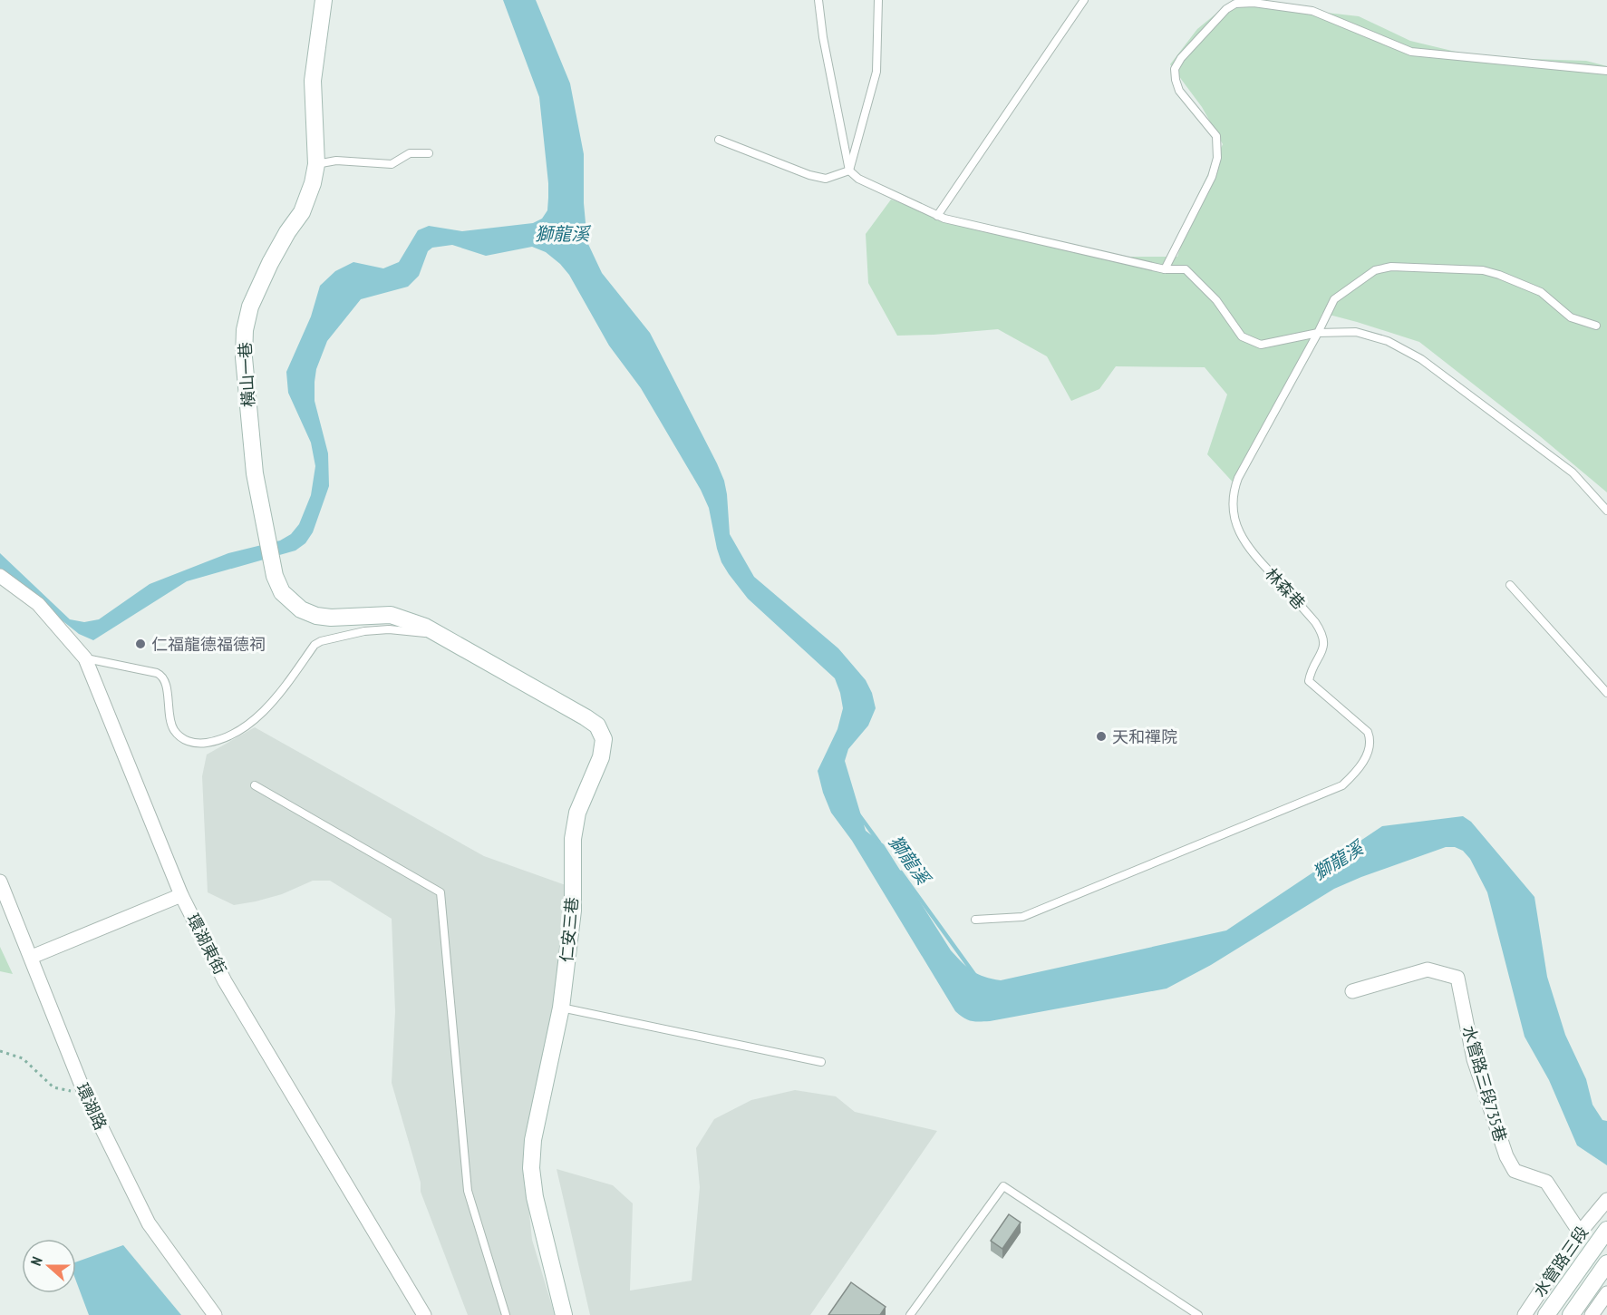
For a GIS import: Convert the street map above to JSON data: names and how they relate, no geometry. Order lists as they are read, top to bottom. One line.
{"streets":{"street":["橫山一巷","仁安三巷","環湖東街","水管路三段735巷","環湖路","水管路三段"],"lane":["林森巷"]},"crossings":[["橫山一巷","仁安三巷"],["水管路三段735巷","水管路三段"]],"water":["獅龍溪"],"places":["仁福龍德福德祠","天和禪院"],"north":"left"}
